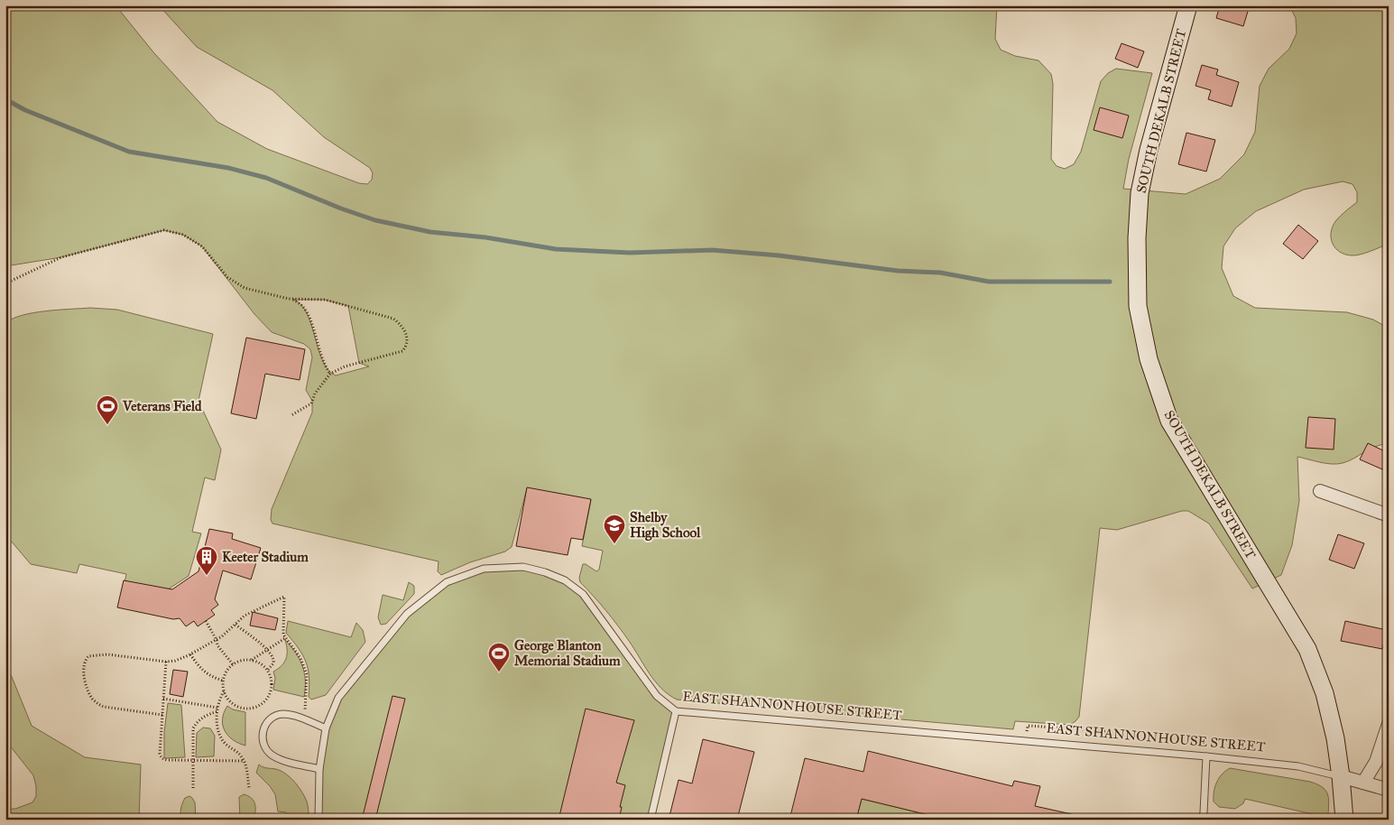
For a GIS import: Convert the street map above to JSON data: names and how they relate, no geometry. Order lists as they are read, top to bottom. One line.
{"streets":{"main road":["SOUTH DEKALB STREET"],"street":["EAST SHANNONHOUSE STREET"]},"crossings":[["SOUTH DEKALB STREET","EAST SHANNONHOUSE STREET"]],"places":{"sports":["Veterans Field","George Blanton Memorial Stadium"],"school or university":["Shelby High School"],"building":["Keeter Stadium"]}}
